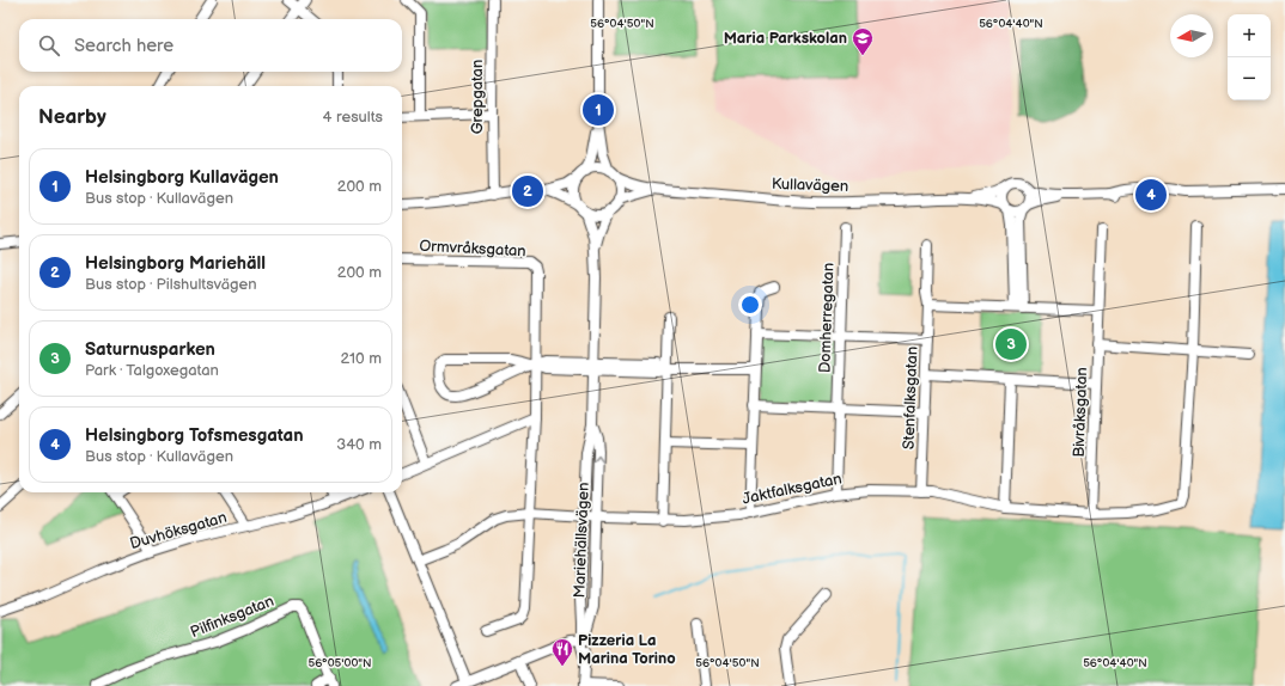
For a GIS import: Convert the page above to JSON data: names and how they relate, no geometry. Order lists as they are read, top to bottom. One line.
{"streets":{"street":["Grepgatan","Kullavägen","Ormvråksgatan","Domherregatan","Stenfalksgatan","Bivråksgatan","Jaktfalksgatan","Duvhöksgatan","Mariehällsvägen","Pilfinksgatan"]},"crossings":[["Kullavägen","Mariehällsvägen"],["Domherregatan","Jaktfalksgatan"],["Stenfalksgatan","Jaktfalksgatan"],["Bivråksgatan","Jaktfalksgatan"],["Jaktfalksgatan","Mariehällsvägen"]],"places":{"school or university":["Maria Parkskolan"],"restaurant":["Pizzeria La Marina Torino"]},"north":"left","page":{"map_buttons":["+","−"],"search":"Search here","heading":["Nearby","4 results"],"pins":["1","2","4","3"],"list":[{"mark":"1","name":"Helsingborg Kullavägen","note":"Bus stop · Kullavägen","value":"200 m"},{"mark":"2","name":"Helsingborg Mariehäll","note":"Bus stop · Pilshultsvägen","value":"200 m"},{"mark":"3","name":"Saturnusparken","note":"Park · Talgoxegatan","value":"210 m"},{"mark":"4","name":"Helsingborg Tofsmesgatan","note":"Bus stop · Kullavägen","value":"340 m"}]},"coordinates":["56°04'50\"N","56°04'40\"N","56°05'00\"N"]}
